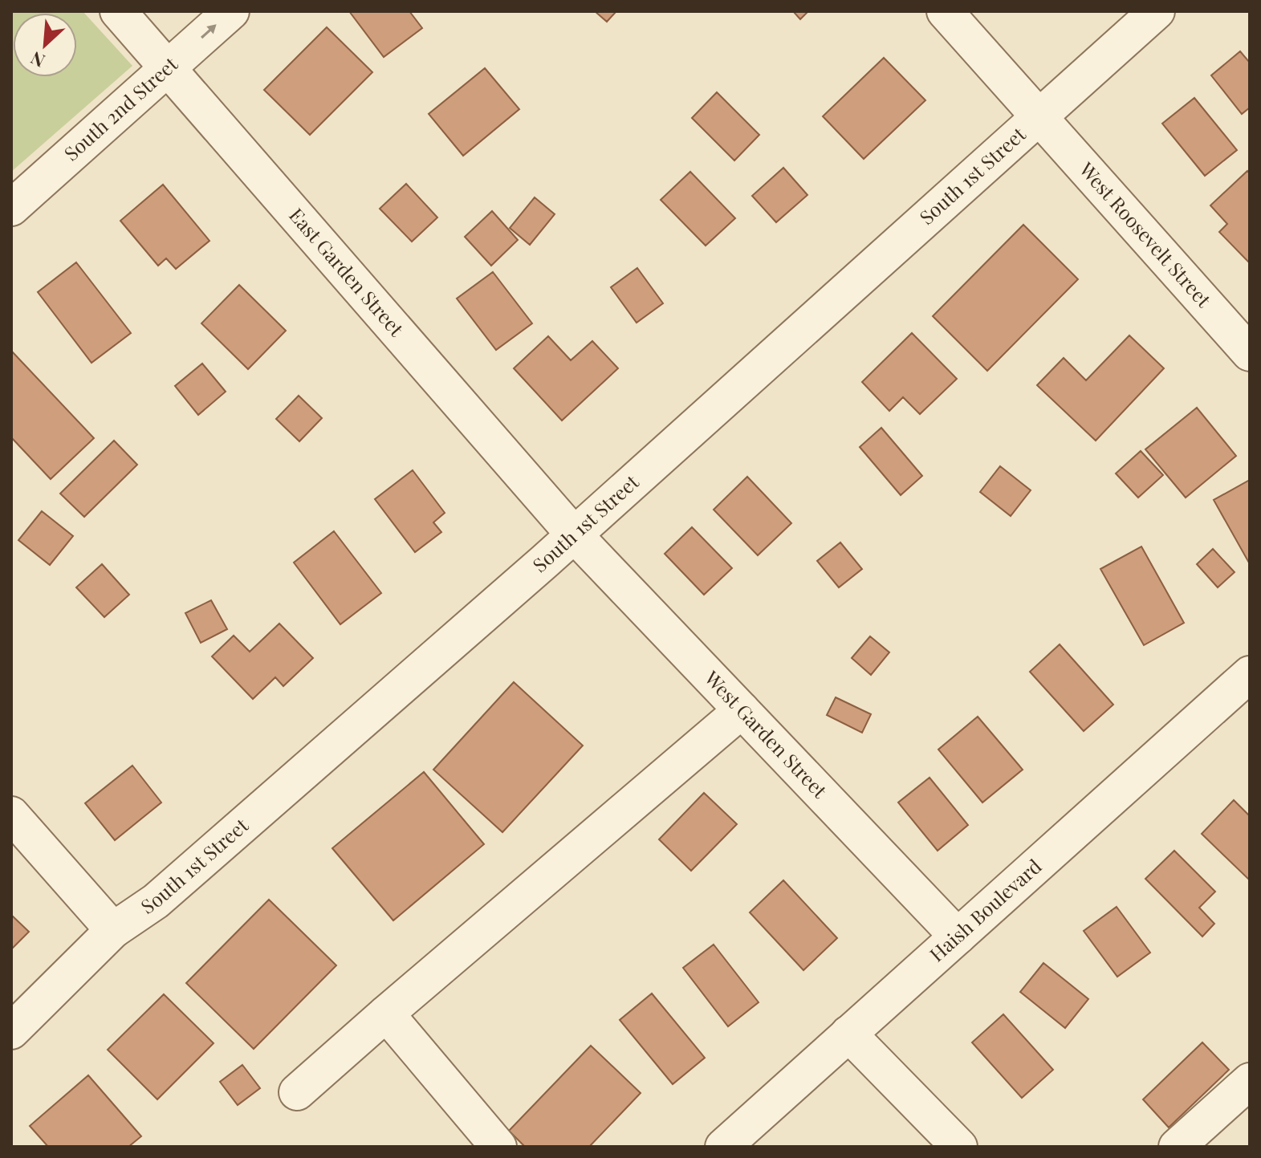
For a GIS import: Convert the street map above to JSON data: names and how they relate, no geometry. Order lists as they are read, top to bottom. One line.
{"streets":{"street":["South 2nd Street","South 1st Street","West Roosevelt Street","East Garden Street","West Garden Street","Haish Boulevard"]},"crossings":[["South 2nd Street","East Garden Street"],["South 1st Street","West Roosevelt Street"],["South 1st Street","East Garden Street"],["South 1st Street","West Garden Street"],["East Garden Street","West Garden Street"],["West Garden Street","Haish Boulevard"]],"north":"bottom left"}
